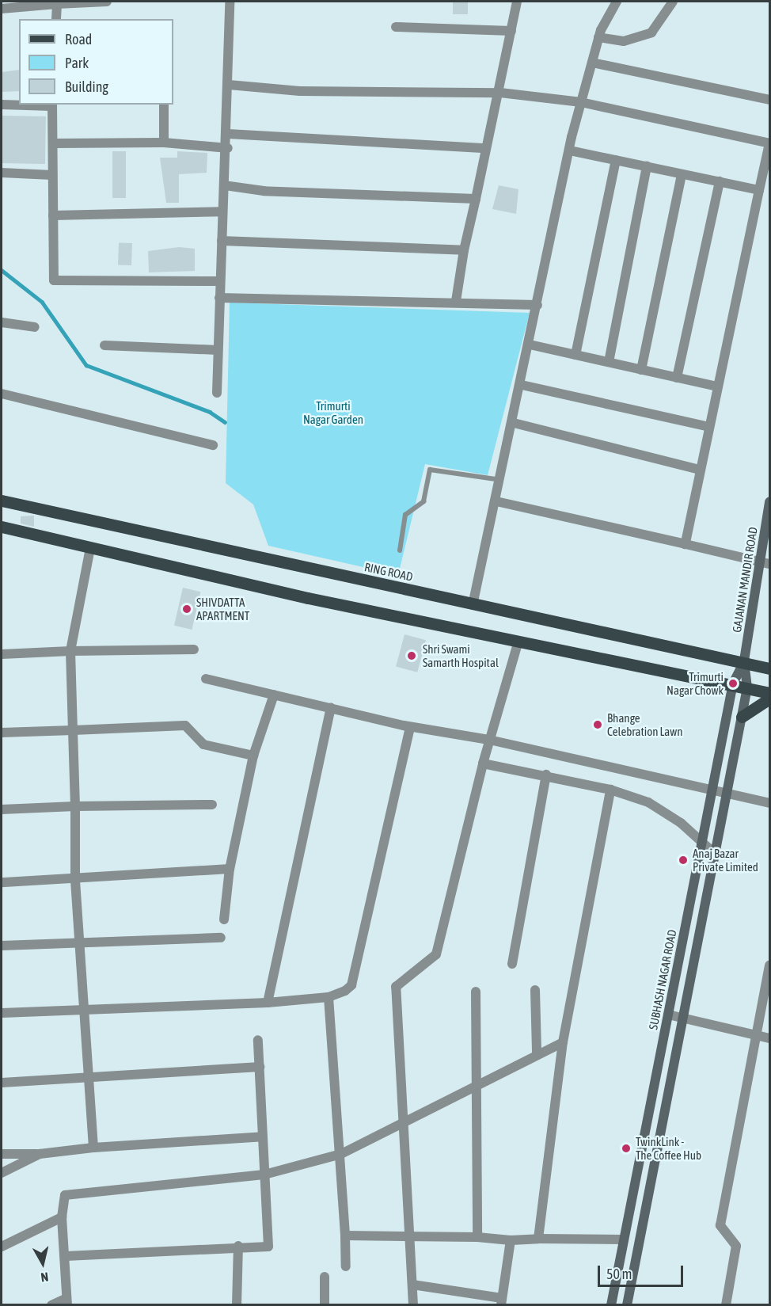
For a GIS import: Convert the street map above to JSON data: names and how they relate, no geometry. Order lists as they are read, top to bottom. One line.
{"streets":{"main road":["RING ROAD"],"street":["GAJANAN MANDIR ROAD","SUBHASH NAGAR ROAD"]},"crossings":[["RING ROAD","GAJANAN MANDIR ROAD"],["RING ROAD","SUBHASH NAGAR ROAD"],["GAJANAN MANDIR ROAD","SUBHASH NAGAR ROAD"]],"parks":["Trimurti Nagar Garden"],"places":["SHIVDATTA APARTMENT","Shri Swami Samarth Hospital","Trimurti Nagar Chowk","Bhange Celebration Lawn","Anaj Bazar Private Limited","TwinkLink - The Coffee Hub"],"legend":["Road","Park","Building"],"scale_bar":"50 m","north":"bottom"}
